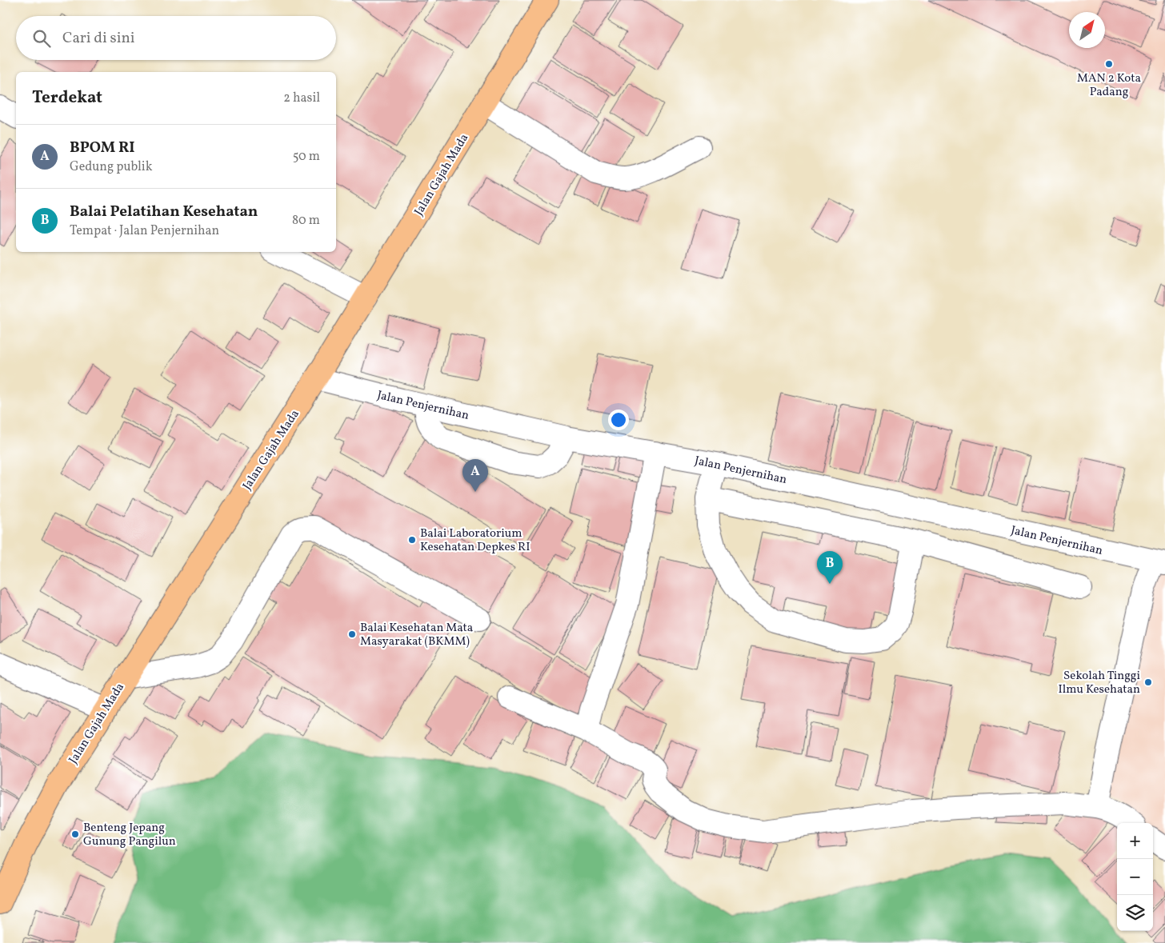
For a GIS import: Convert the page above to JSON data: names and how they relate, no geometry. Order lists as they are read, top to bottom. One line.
{"streets":{"main road":["Jalan Gajah Mada"],"street":["Jalan Penjernihan"]},"crossings":[["Jalan Gajah Mada","Jalan Penjernihan"]],"places":["MAN 2 Kota Padang","Balai Laboratorium Kesehatan Depkes RI","Balai Kesehatan Mata Masyarakat (BKMM)","Sekolah Tinggi Ilmu Kesehatan","Benteng Jepang Gunung Pangilun"],"north":"top right","page":{"search":"Cari di sini","heading":["Terdekat","2 hasil"],"list":[{"mark":"A","name":"BPOM RI","note":"Gedung publik","value":"50 m"},{"mark":"B","name":"Balai Pelatihan Kesehatan","note":"Tempat · Jalan Penjernihan","value":"80 m"}],"pins":["A","B"],"map_buttons":["+","−"]}}
